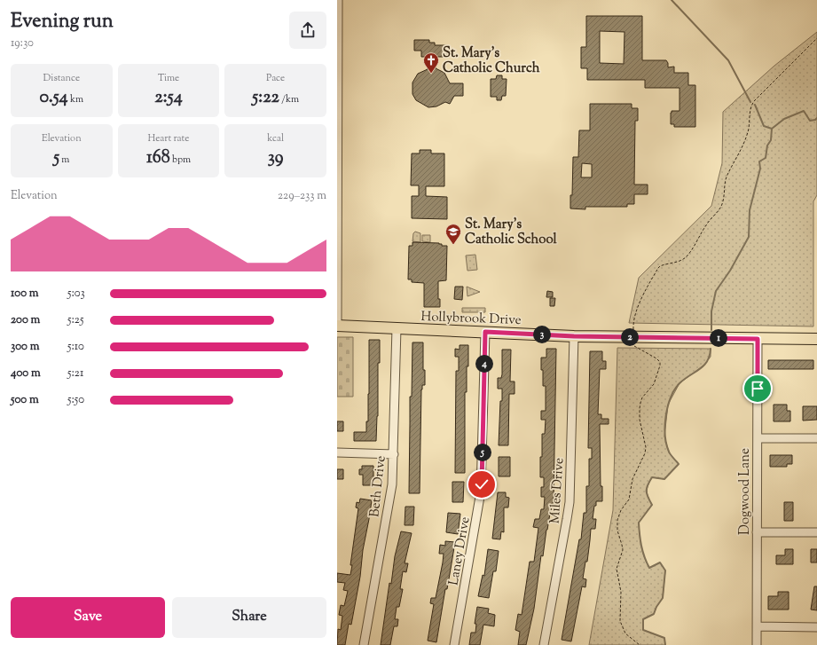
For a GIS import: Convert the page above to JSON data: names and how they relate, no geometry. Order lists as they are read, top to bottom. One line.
{"streets":{"main road":["Hollybrook Drive"],"street":["Beth Drive","Miles Drive","Dogwood Lane","Laney Drive"]},"crossings":[["Hollybrook Drive","Beth Drive"],["Hollybrook Drive","Miles Drive"],["Hollybrook Drive","Dogwood Lane"],["Hollybrook Drive","Laney Drive"]],"places":{"church":["St. Mary's Catholic Church"],"school or university":["St. Mary's Catholic School"]},"page":{"heading":["Evening run","19:30"],"stats":[["Distance","0.54 km"],["Time","2:54"],["Pace","5:22 /km"],["Elevation","5 m"],["Heart rate","168 bpm"],["kcal","39"]],"chart":["Elevation","229–233 m"],"list":[{"name":"100 m","note":"5:03"},{"name":"200 m","note":"5:25"},{"name":"300 m","note":"5:10"},{"name":"400 m","note":"5:21"},{"name":"500 m","note":"5:50"}],"pins":["3","2","1","4","5"],"buttons":["Save","Share"]}}
